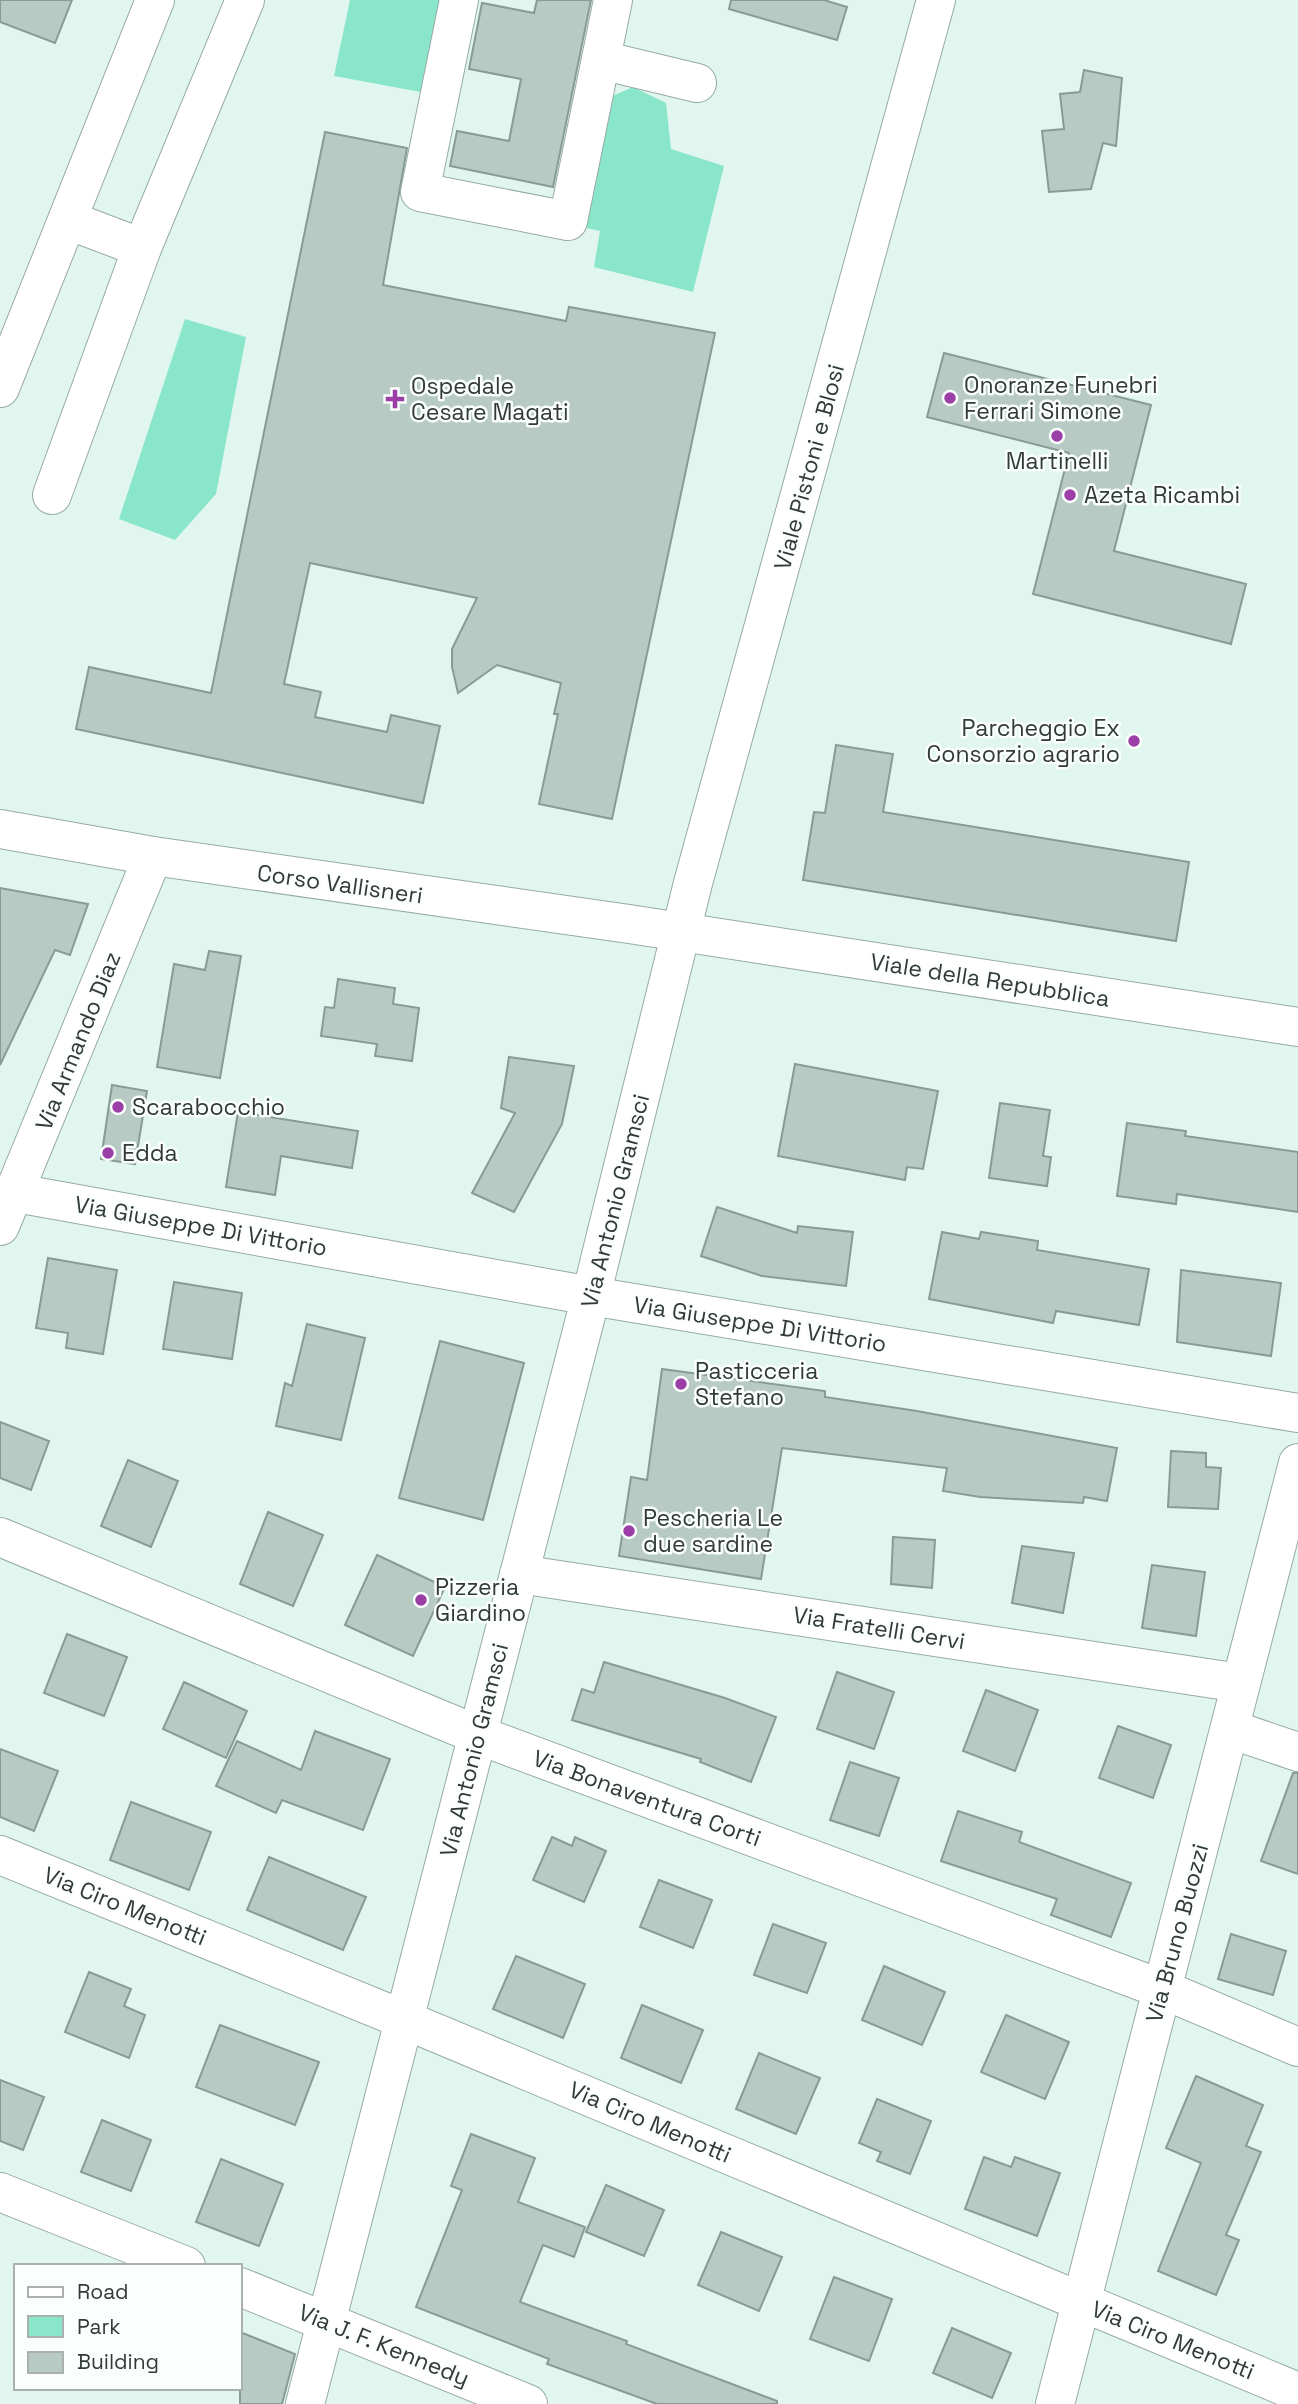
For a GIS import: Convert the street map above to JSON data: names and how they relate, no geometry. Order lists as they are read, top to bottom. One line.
{"streets":{"street":["Viale Pistoni e Blosi","Corso Vallisneri","Viale della Repubblica","Via Armando Diaz","Via Antonio Gramsci","Via Giuseppe Di Vittorio","Via Fratelli Cervi","Via Bonaventura Corti","Via Ciro Menotti","Via Bruno Buozzi","Via J. F. Kennedy"]},"crossings":[["Viale Pistoni e Blosi","Corso Vallisneri"],["Viale Pistoni e Blosi","Viale della Repubblica"],["Viale Pistoni e Blosi","Via Antonio Gramsci"],["Corso Vallisneri","Viale della Repubblica"],["Corso Vallisneri","Via Armando Diaz"],["Corso Vallisneri","Via Antonio Gramsci"],["Viale della Repubblica","Via Antonio Gramsci"],["Via Armando Diaz","Via Giuseppe Di Vittorio"],["Via Antonio Gramsci","Via Giuseppe Di Vittorio"],["Via Antonio Gramsci","Via Fratelli Cervi"],["Via Antonio Gramsci","Via Bonaventura Corti"],["Via Antonio Gramsci","Via Ciro Menotti"],["Via Antonio Gramsci","Via J. F. Kennedy"],["Via Fratelli Cervi","Via Bruno Buozzi"],["Via Bonaventura Corti","Via Bruno Buozzi"],["Via Ciro Menotti","Via Bruno Buozzi"]],"places":{"other":["Onoranze Funebri Ferrari Simone","Martinelli","Azeta Ricambi","Parcheggio Ex Consorzio agrario","Scarabocchio","Edda","Pasticceria Stefano","Pescheria Le due sardine","Pizzeria Giardino"],"health":["Ospedale Cesare Magati"]},"legend":["Road","Park","Building"]}
